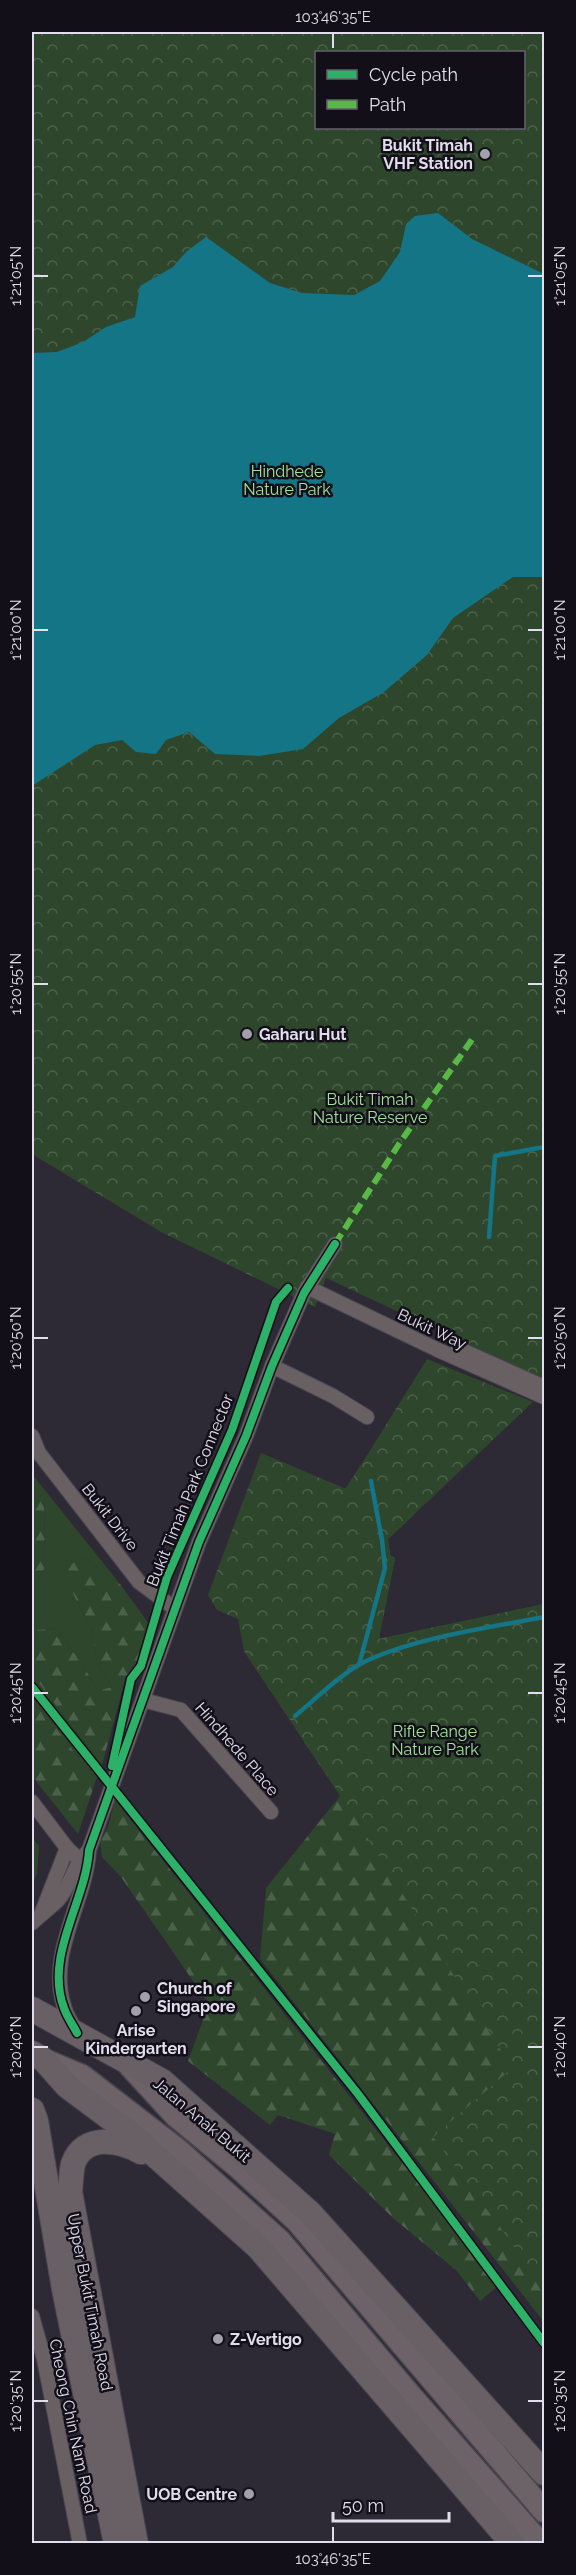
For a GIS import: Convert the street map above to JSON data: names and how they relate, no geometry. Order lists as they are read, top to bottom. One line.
{"streets":{"highway":["Jalan Anak Bukit","Upper Bukit Timah Road"],"street":["Bukit Way","Bukit Drive","Hindhede Place","Cheong Chin Nam Road"],"cycle path":["Bukit Timah Park Connector"]},"parks":["Hindhede Nature Park","Bukit Timah Nature Reserve","Rifle Range Nature Park"],"places":["Bukit Timah VHF Station","Gaharu Hut","Church of Singapore","Arise Kindergarten","Z-Vertigo","UOB Centre"],"legend":["Cycle path","Path"],"scale_bar":"50 m","coordinates":["103°46'35\"E","1°21'05\"N","1°21'00\"N","1°20'55\"N","1°20'50\"N","1°20'45\"N","1°20'40\"N","1°20'35\"N"]}
